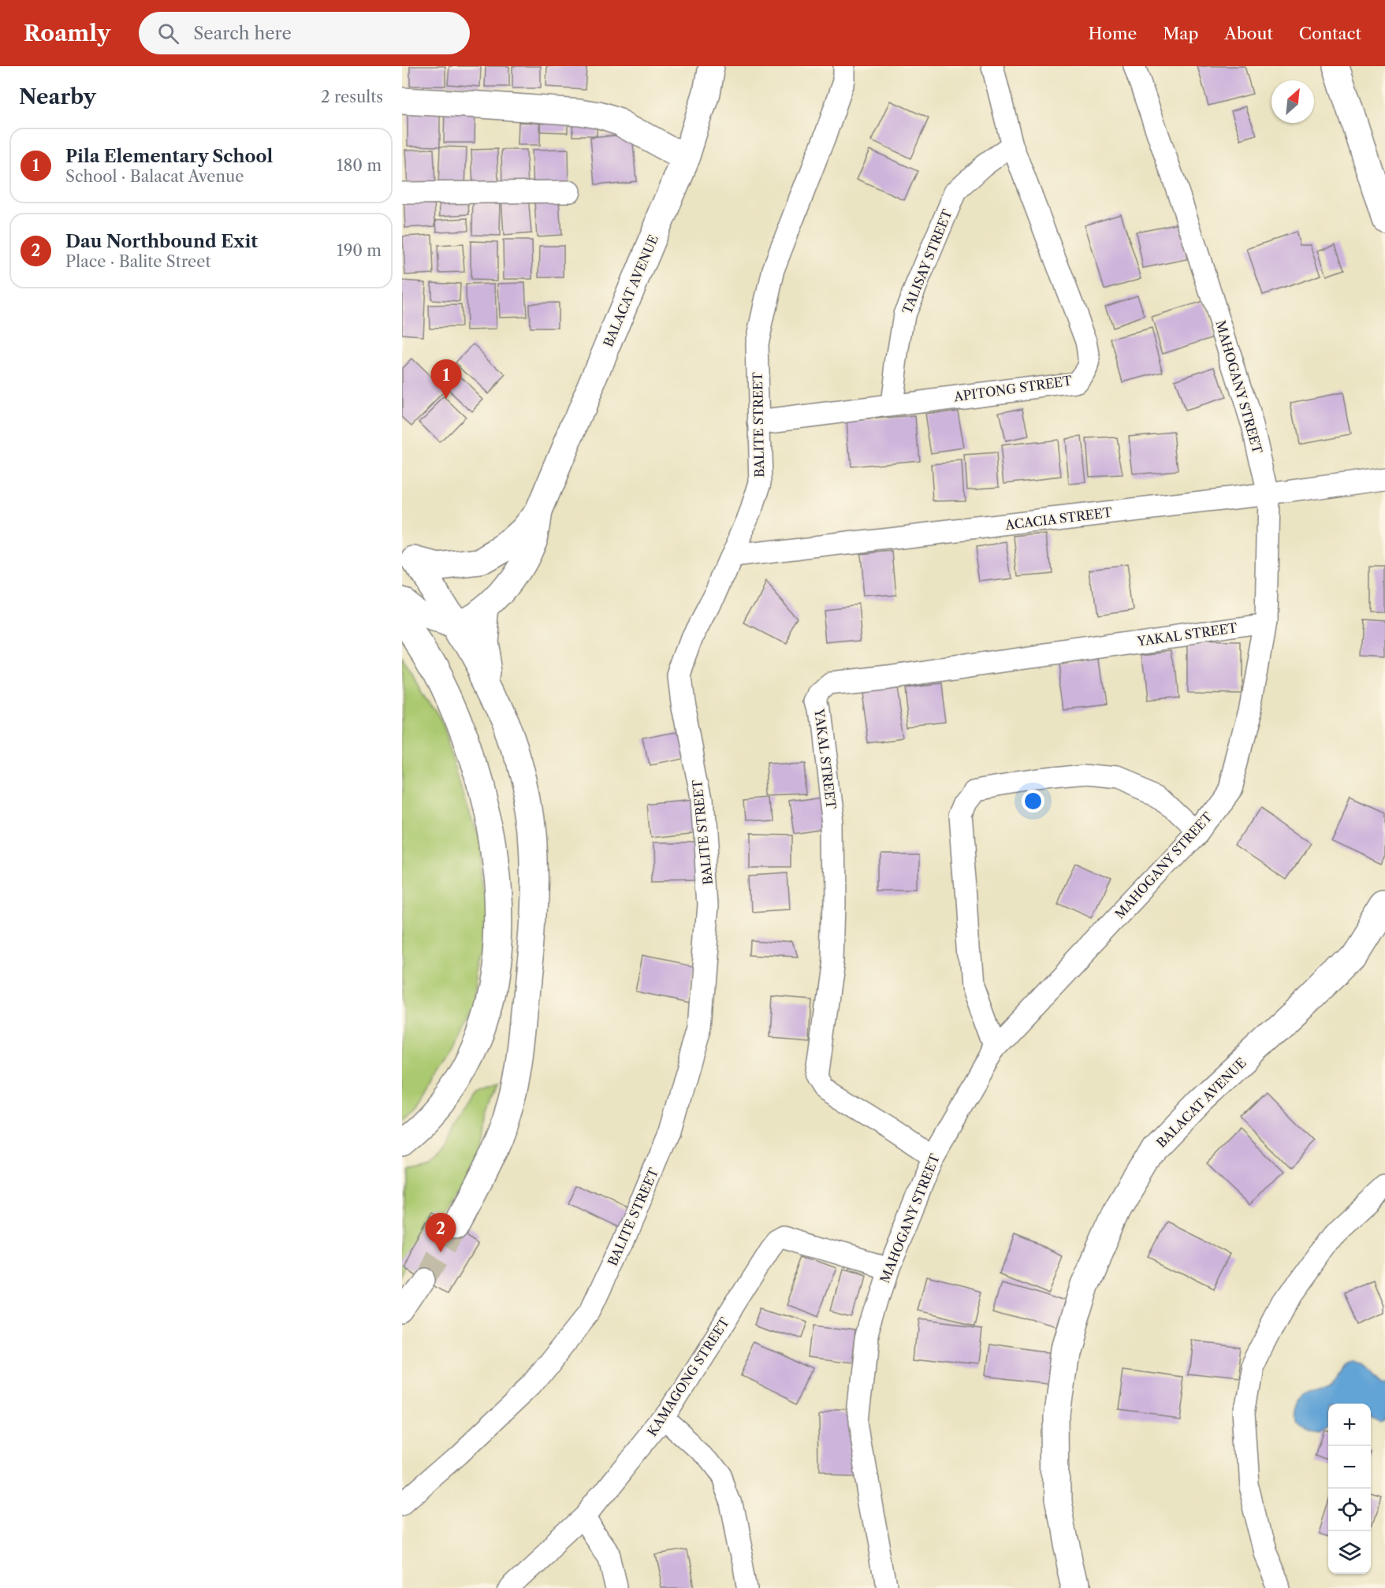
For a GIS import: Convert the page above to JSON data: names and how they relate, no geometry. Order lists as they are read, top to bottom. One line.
{"streets":{"main road":["BALACAT AVENUE"],"street":["TALISAY STREET","MAHOGANY STREET","APITONG STREET","BALITE STREET","ACACIA STREET","YAKAL STREET","KAMAGONG STREET"]},"crossings":[["TALISAY STREET","APITONG STREET"],["MAHOGANY STREET","ACACIA STREET"],["MAHOGANY STREET","YAKAL STREET"],["MAHOGANY STREET","KAMAGONG STREET"],["APITONG STREET","BALITE STREET"],["BALITE STREET","ACACIA STREET"]],"north":"top right","page":{"header":"Roamly","search":"Search here","nav":["Home","Map","About","Contact"],"heading":["Nearby","2 results"],"list":[{"mark":"1","name":"Pila Elementary School","note":"School · Balacat Avenue","value":"180 m"},{"mark":"2","name":"Dau Northbound Exit","note":"Place · Balite Street","value":"190 m"}],"pins":["1","2"],"map_buttons":["+","−"]}}
